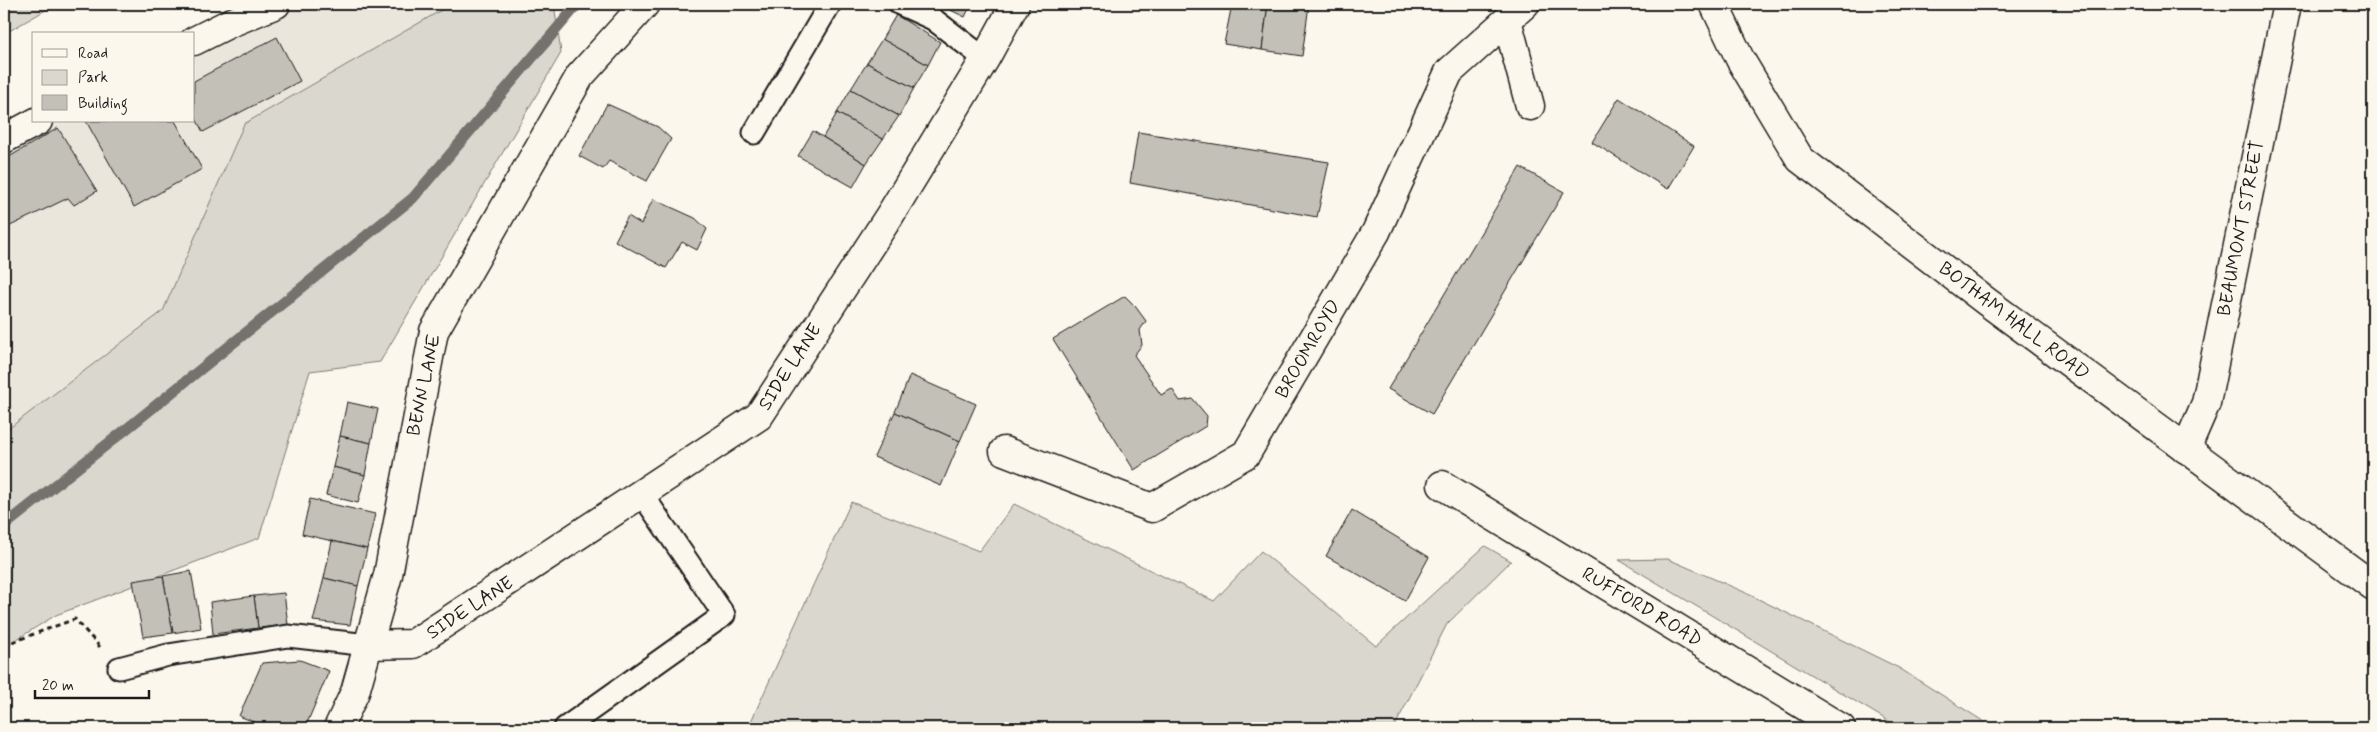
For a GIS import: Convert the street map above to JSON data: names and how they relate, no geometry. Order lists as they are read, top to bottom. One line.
{"streets":{"street":["BEAUMONT STREET","BOTHAM HALL ROAD","BROOMROYD","SIDE LANE","BENN LANE","RUFFORD ROAD"]},"crossings":[["BEAUMONT STREET","BOTHAM HALL ROAD"],["SIDE LANE","BENN LANE"]],"legend":["Road","Park","Building"],"scale_bar":"20 m"}
